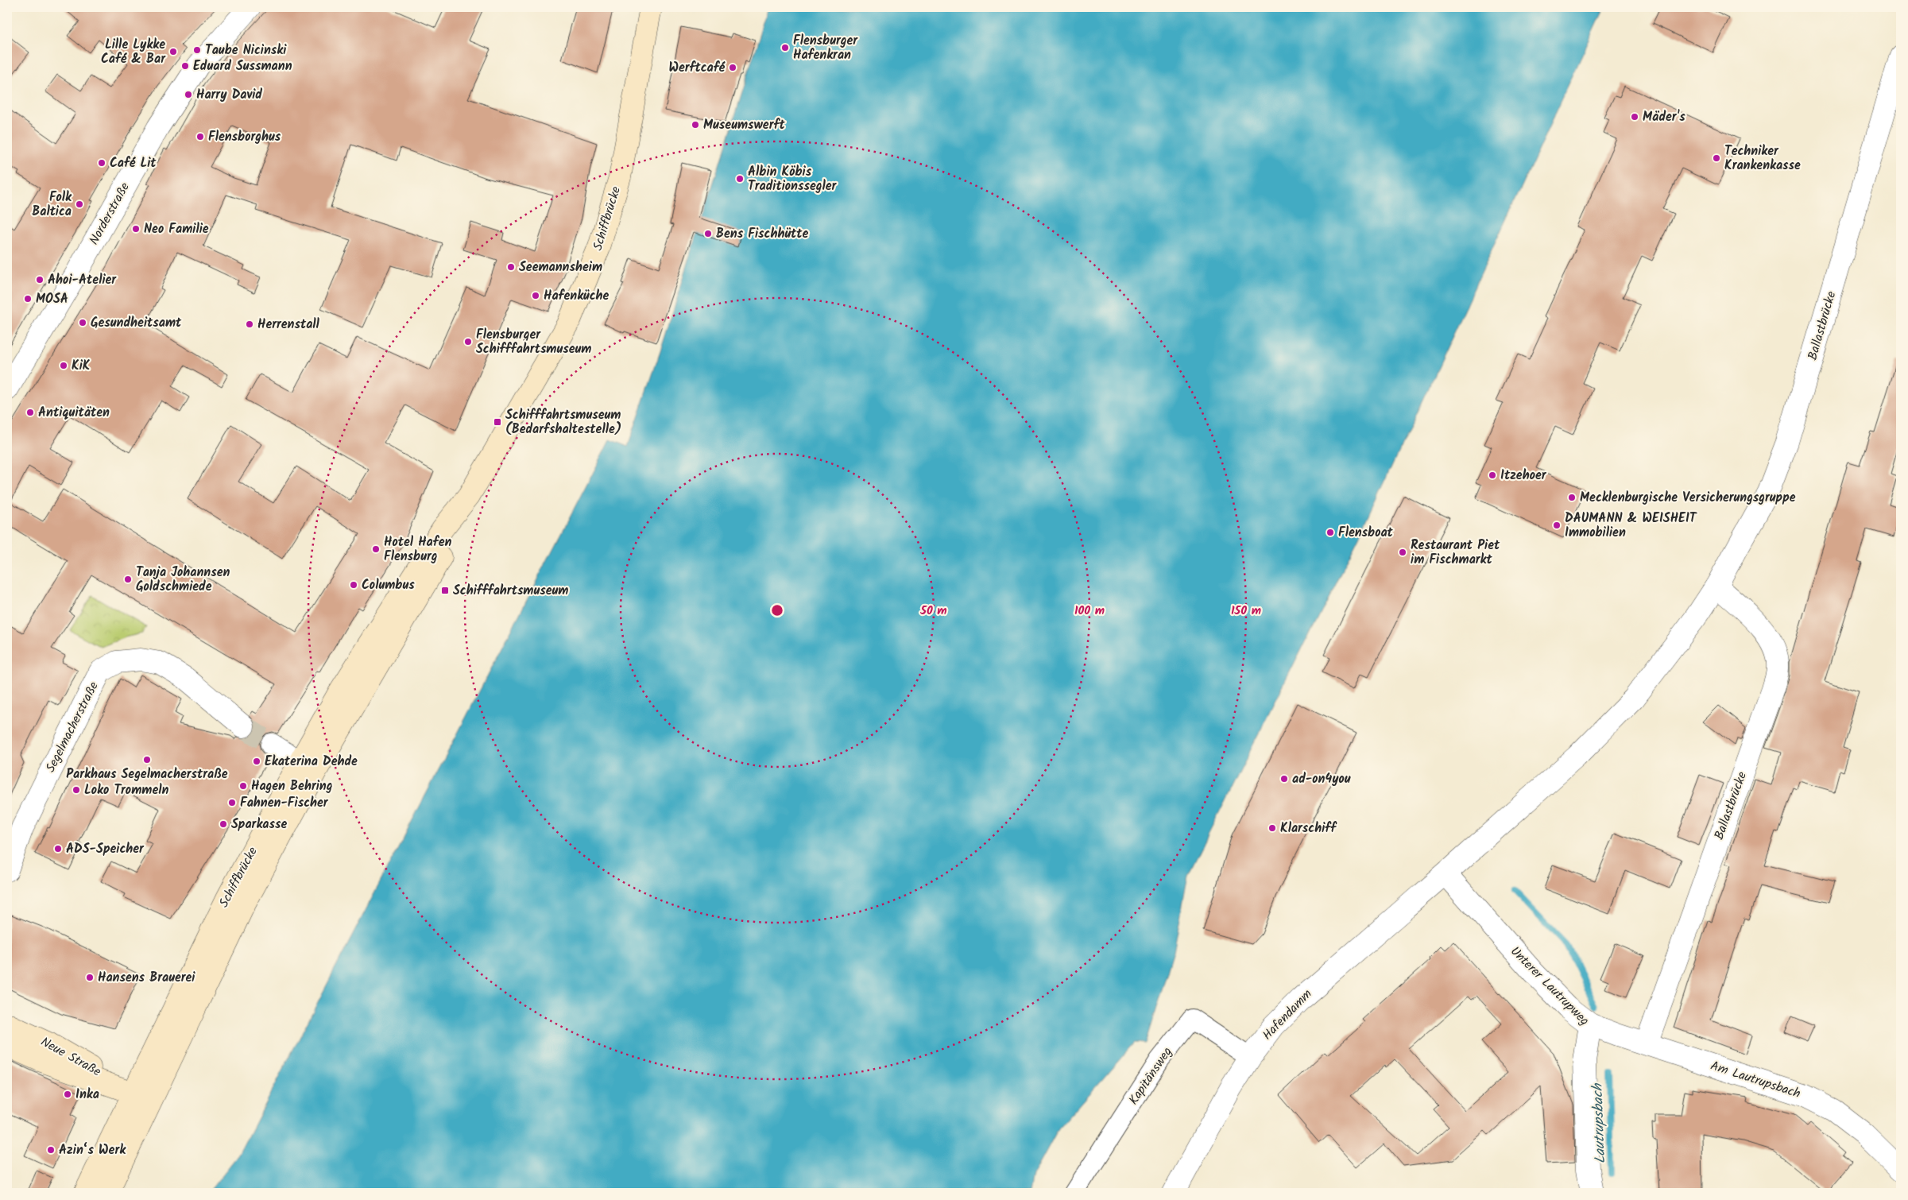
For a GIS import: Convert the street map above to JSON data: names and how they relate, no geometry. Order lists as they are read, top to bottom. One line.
{"streets":{"main road":["Schiffbrücke","Neue Straße"],"street":["Norderstraße","Ballastbrücke","Segelmacherstraße","Unterer Lautrupweg","Hafendamm","Kapitänsweg","Am Lautrupsbach"]},"crossings":[["Schiffbrücke","Neue Straße"],["Ballastbrücke","Unterer Lautrupweg"],["Ballastbrücke","Hafendamm"],["Ballastbrücke","Am Lautrupsbach"],["Unterer Lautrupweg","Hafendamm"],["Unterer Lautrupweg","Am Lautrupsbach"],["Hafendamm","Kapitänsweg"]],"water":["Lautrupsbach"],"places":{"other":["Flensburger Hafenkran","Taube Nicinski","Lille Lykke Café & Bar","Eduard Sussmann","Werftcafé","Harry David","Mäder's","Museumswerft","Flensborghus","Techniker Krankenkasse","Café Lit","Albin Köbis Traditionssegler","Folk Baltica","Neo Familie","Bens Fischhütte","Seemannsheim","Ahoi-Atelier","Hafenküche","MOSA","Gesundheitsamt","Herrenstall","Flensburger Schifffahrtsmuseum","KiK","Antiquitäten","Itzehoer","Mecklenburgische Versicherungsgruppe","DAUMANN & WEISHEIT Immobilien","Flensboat","Hotel Hafen Flensburg","Restaurant Piet im Fischmarkt","Tanja Johannsen Goldschmiede","Columbus","Parkhaus Segelmacherstraße","Ekaterina Dehde","ad-on4you","Hagen Behring","Loko Trommeln","Fahnen-Fischer","Sparkasse","Klarschiff","ADS-Speicher","Hansens Brauerei","Inka","Azin‘s Werk"],"transit":["Schifffahrtsmuseum (Bedarfshaltestelle)","Schifffahrtsmuseum"]},"rings":["50 m","100 m","150 m"]}
